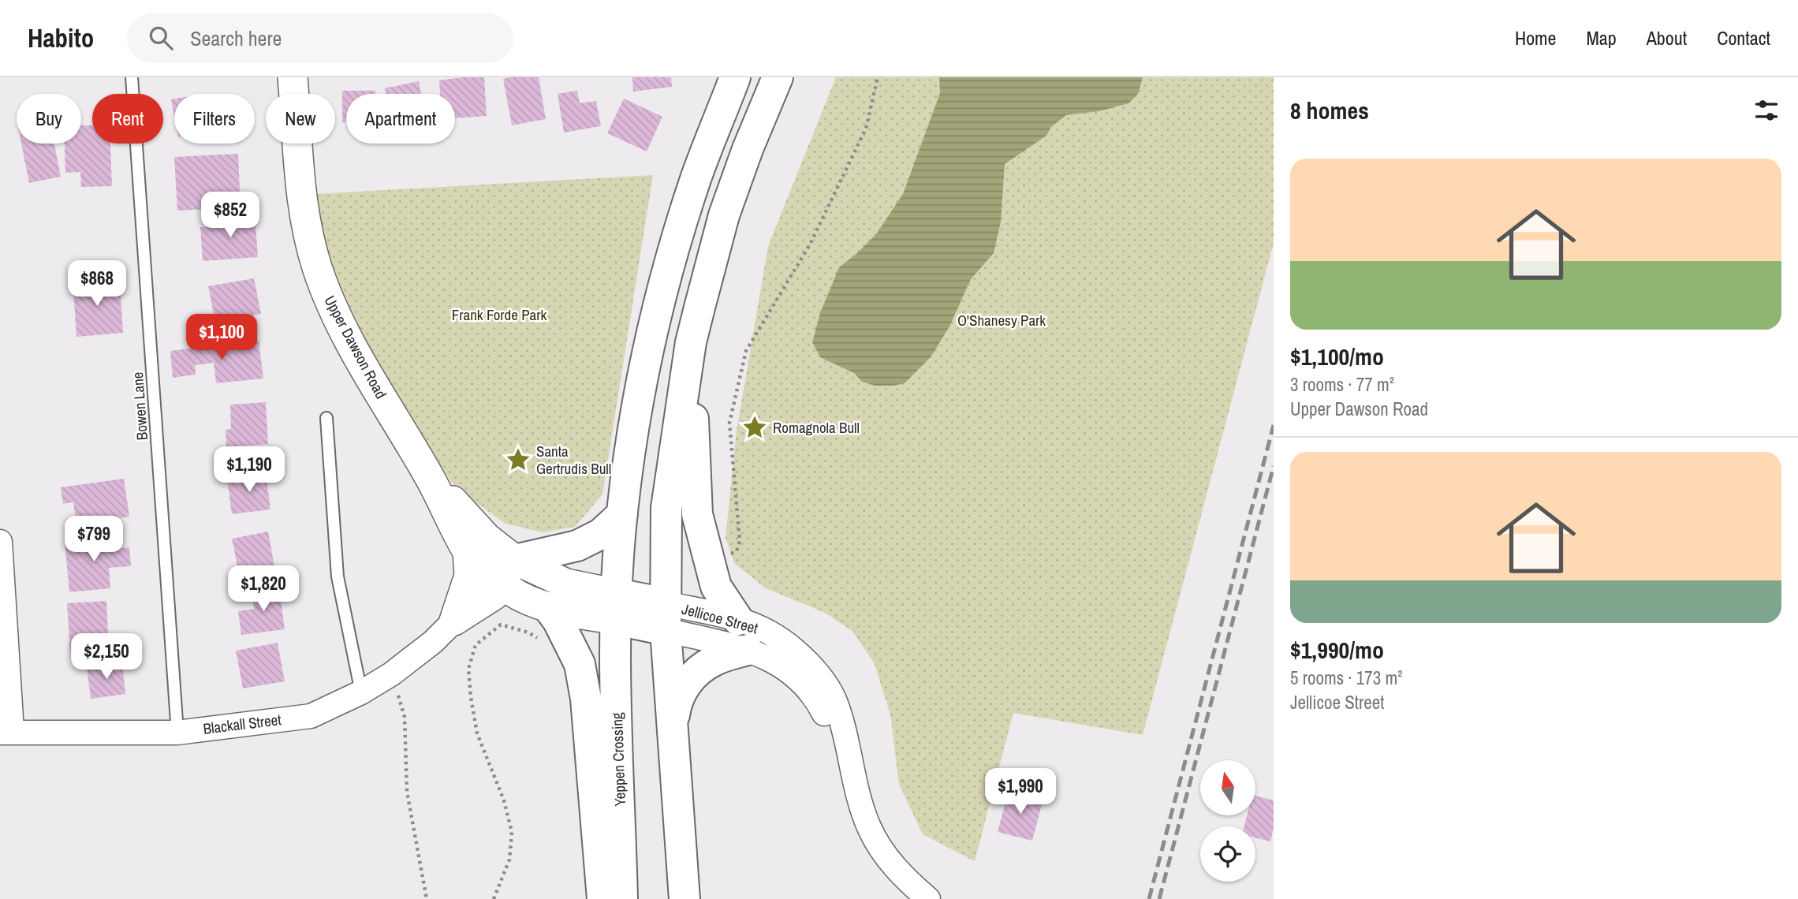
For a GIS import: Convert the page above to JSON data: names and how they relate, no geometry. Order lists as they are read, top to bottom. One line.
{"streets":{"highway":["Yeppen Crossing"],"street":["Upper Dawson Road","Jellicoe Street","Blackall Street"],"lane":["Bowen Lane"]},"crossings":[["Upper Dawson Road","Yeppen Crossing"],["Bowen Lane","Blackall Street"]],"parks":["Frank Forde Park","O'Shanesy Park"],"places":{"place":["Romagnola Bull","Santa Gertrudis Bull"]},"north":"top","page":{"header":"Habito","search":"Search here","nav":["Home","Map","About","Contact"],"heading":"8 homes","chip":["Buy","Rent","Filters","New","Apartment"],"list":[{"name":"$1,100/mo","note":"3 rooms · 77 m² · Upper Dawson Road"},{"name":"$1,990/mo","note":"5 rooms · 173 m² · Jellicoe Street"}],"price":["$852","$868","$1,100","$1,190","$799","$1,820","$2,150","$1,990"]}}
